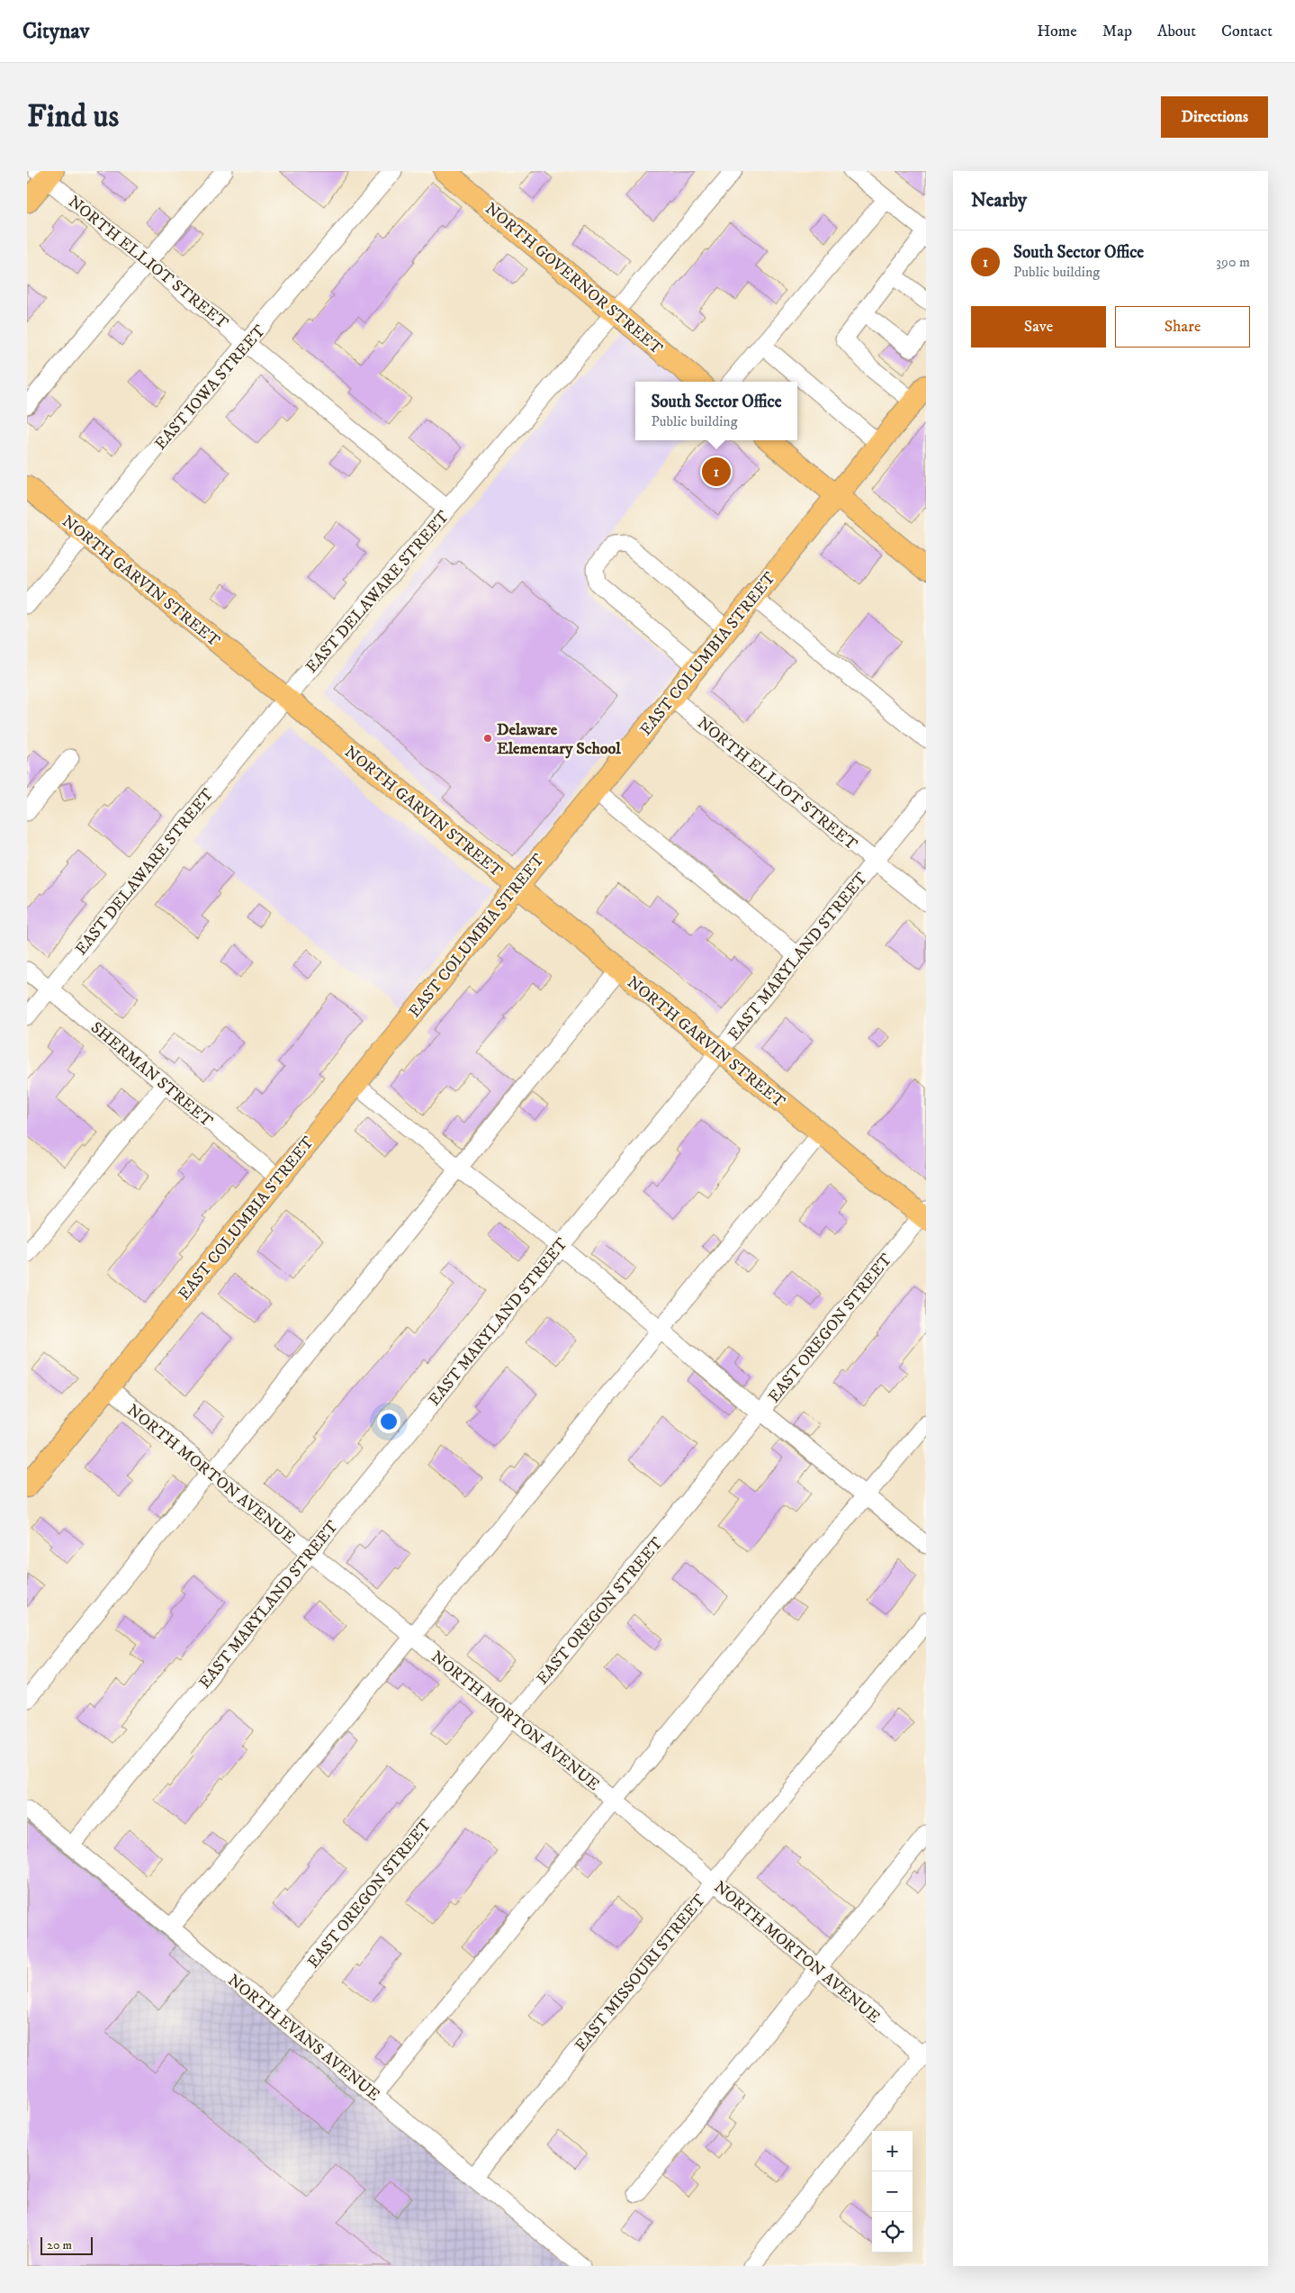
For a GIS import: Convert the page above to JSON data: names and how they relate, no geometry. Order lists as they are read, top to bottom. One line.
{"streets":{"main road":["NORTH GOVERNOR STREET","NORTH GARVIN STREET","EAST COLUMBIA STREET"],"street":["NORTH ELLIOT STREET","EAST IOWA STREET","EAST DELAWARE STREET","EAST MARYLAND STREET","SHERMAN STREET","EAST OREGON STREET","NORTH MORTON AVENUE","EAST MISSOURI STREET","NORTH EVANS AVENUE"]},"crossings":[["NORTH ELLIOT STREET","EAST IOWA STREET"],["NORTH ELLIOT STREET","EAST DELAWARE STREET"],["NORTH ELLIOT STREET","EAST COLUMBIA STREET"],["NORTH ELLIOT STREET","EAST MARYLAND STREET"],["NORTH GOVERNOR STREET","EAST DELAWARE STREET"],["EAST IOWA STREET","NORTH GARVIN STREET"],["NORTH GARVIN STREET","EAST DELAWARE STREET"],["NORTH GARVIN STREET","EAST COLUMBIA STREET"],["NORTH GARVIN STREET","EAST MARYLAND STREET"],["NORTH GARVIN STREET","EAST OREGON STREET"],["EAST DELAWARE STREET","SHERMAN STREET"],["EAST COLUMBIA STREET","SHERMAN STREET"],["EAST COLUMBIA STREET","NORTH MORTON AVENUE"],["EAST MARYLAND STREET","NORTH MORTON AVENUE"],["EAST MARYLAND STREET","NORTH EVANS AVENUE"],["EAST OREGON STREET","NORTH MORTON AVENUE"],["EAST OREGON STREET","NORTH EVANS AVENUE"],["NORTH MORTON AVENUE","EAST MISSOURI STREET"],["EAST MISSOURI STREET","NORTH EVANS AVENUE"]],"places":["Delaware Elementary School"],"scale_bar":"20 m","page":{"header":"Citynav","nav":["Home","Map","About","Contact"],"buttons":["Directions",["Save","Share"]],"title":"Find us","heading":"Nearby","list":[{"mark":"1","name":"South Sector Office","note":"Public building","value":"390 m"}],"popup":["South Sector Office","Public building"],"pins":"1","map_buttons":["+","−"],"scale":"20 m"}}
